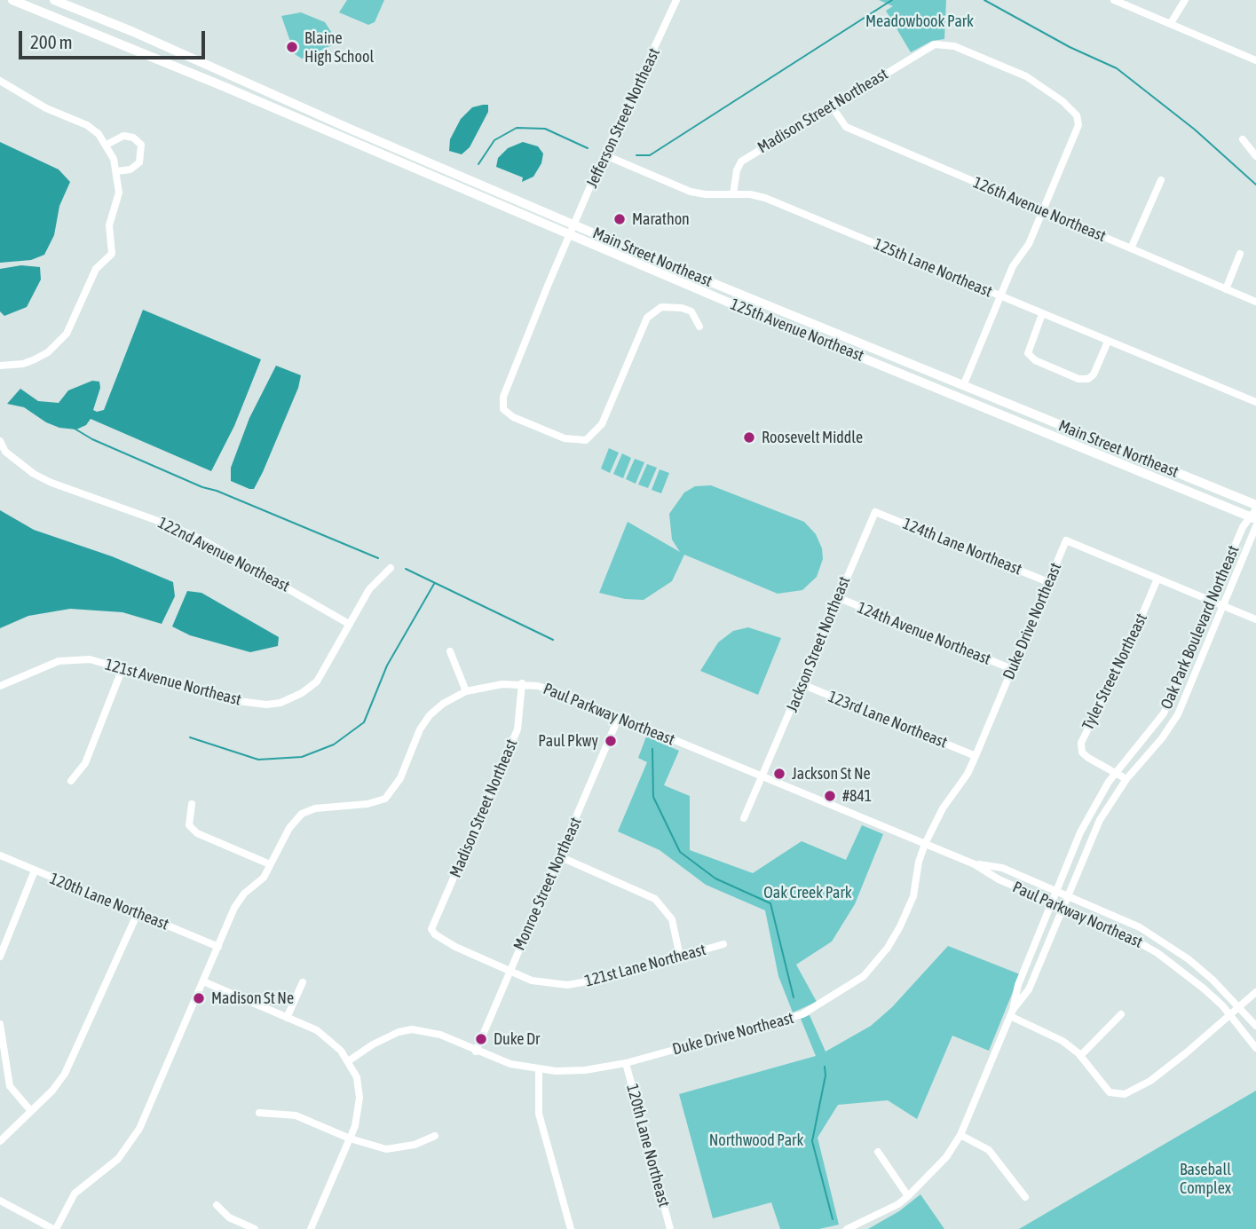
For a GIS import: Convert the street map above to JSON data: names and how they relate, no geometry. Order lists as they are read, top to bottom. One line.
{"streets":{"main road":["Main Street Northeast","125th Avenue Northeast"],"street":["Madison Street Northeast","Jefferson Street Northeast","126th Avenue Northeast","125th Lane Northeast","124th Lane Northeast","122nd Avenue Northeast","Duke Drive Northeast","Oak Park Boulevard Northeast","124th Avenue Northeast","Jackson Street Northeast","Tyler Street Northeast","121st Avenue Northeast","Paul Parkway Northeast","123rd Lane Northeast","Monroe Street Northeast","120th Lane Northeast","121st Lane Northeast"]},"crossings":[["Madison Street Northeast","126th Avenue Northeast"],["Madison Street Northeast","125th Lane Northeast"],["Madison Street Northeast","Paul Parkway Northeast"],["Madison Street Northeast","121st Lane Northeast"],["Jefferson Street Northeast","Main Street Northeast"],["Jefferson Street Northeast","125th Lane Northeast"],["Jefferson Street Northeast","125th Avenue Northeast"],["Main Street Northeast","125th Avenue Northeast"],["Main Street Northeast","Oak Park Boulevard Northeast"],["124th Lane Northeast","Duke Drive Northeast"],["124th Lane Northeast","Jackson Street Northeast"],["122nd Avenue Northeast","121st Avenue Northeast"],["Duke Drive Northeast","124th Avenue Northeast"],["Duke Drive Northeast","Tyler Street Northeast"],["Duke Drive Northeast","Paul Parkway Northeast"],["Duke Drive Northeast","123rd Lane Northeast"],["Duke Drive Northeast","Monroe Street Northeast"],["Duke Drive Northeast","120th Lane Northeast"],["Oak Park Boulevard Northeast","Tyler Street Northeast"],["Oak Park Boulevard Northeast","Paul Parkway Northeast"],["124th Avenue Northeast","Jackson Street Northeast"],["Jackson Street Northeast","Paul Parkway Northeast"],["Jackson Street Northeast","123rd Lane Northeast"],["Paul Parkway Northeast","Monroe Street Northeast"],["Monroe Street Northeast","121st Lane Northeast"]],"parks":["Meadowbook Park","Oak Creek Park","Northwood Park","Baseball Complex"],"places":["Blaine High School","Marathon","Roosevelt Middle","Paul Pkwy","Jackson St Ne","#841","Madison St Ne","Duke Dr"],"scale_bar":"200 m"}
